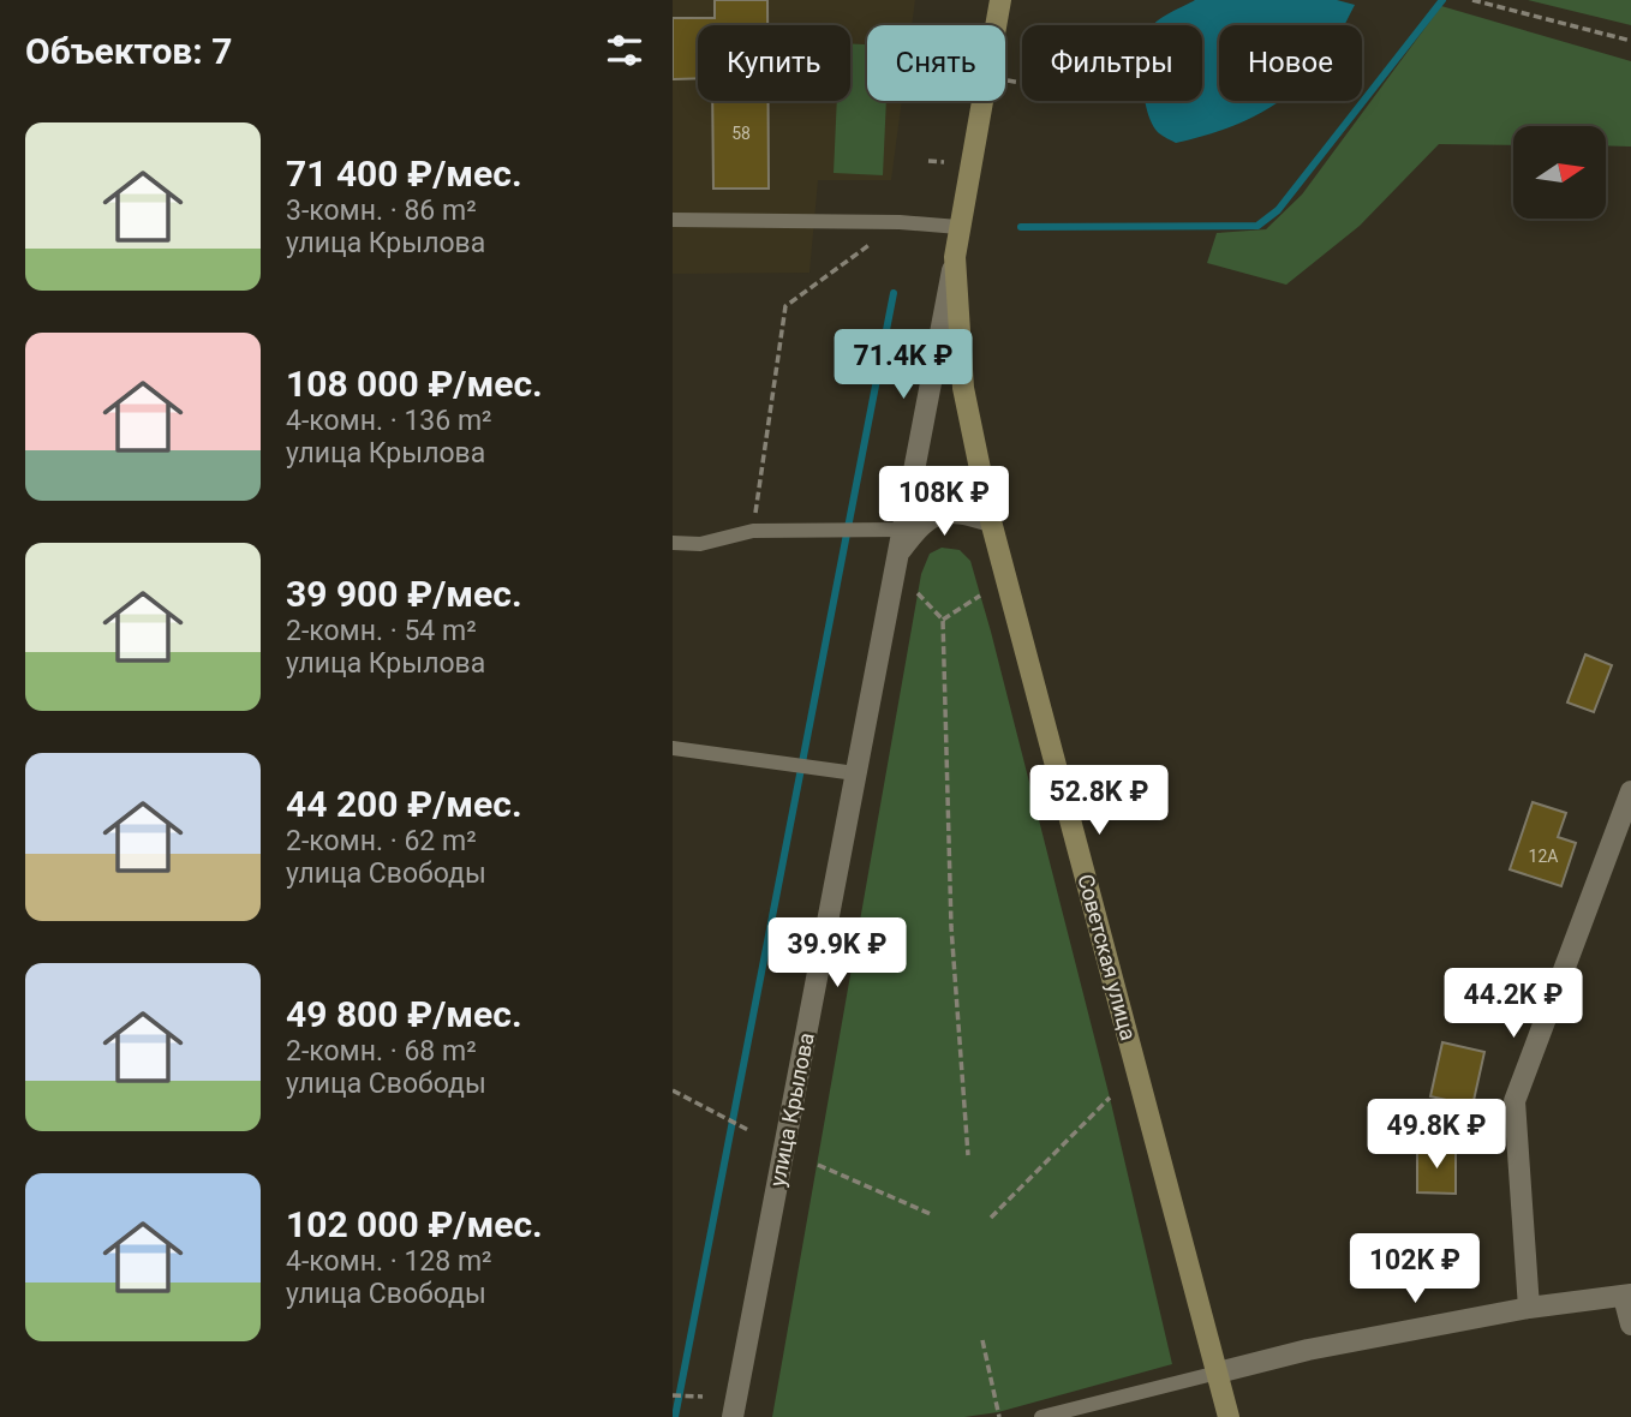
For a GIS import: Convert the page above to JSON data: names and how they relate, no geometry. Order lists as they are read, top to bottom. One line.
{"streets":{"main road":["Советская улица"],"street":["улица Крылова"]},"crossings":[["Советская улица","улица Крылова"]],"house_numbers":["58","12А"],"north":"right","page":{"heading":"Объектов: 7","chip":["Купить","Снять","Фильтры","Новое"],"list":[{"name":"71 400 ₽/мес.","note":"3-комн. · 86 m² · улица Крылова"},{"name":"108 000 ₽/мес.","note":"4-комн. · 136 m² · улица Крылова"},{"name":"39 900 ₽/мес.","note":"2-комн. · 54 m² · улица Крылова"},{"name":"44 200 ₽/мес.","note":"2-комн. · 62 m² · улица Свободы"},{"name":"49 800 ₽/мес.","note":"2-комн. · 68 m² · улица Свободы"},{"name":"102 000 ₽/мес.","note":"4-комн. · 128 m² · улица Свободы"}],"price":["71.4K ₽","108K ₽","52.8K ₽","39.9K ₽","44.2K ₽","49.8K ₽","102K ₽"]}}
